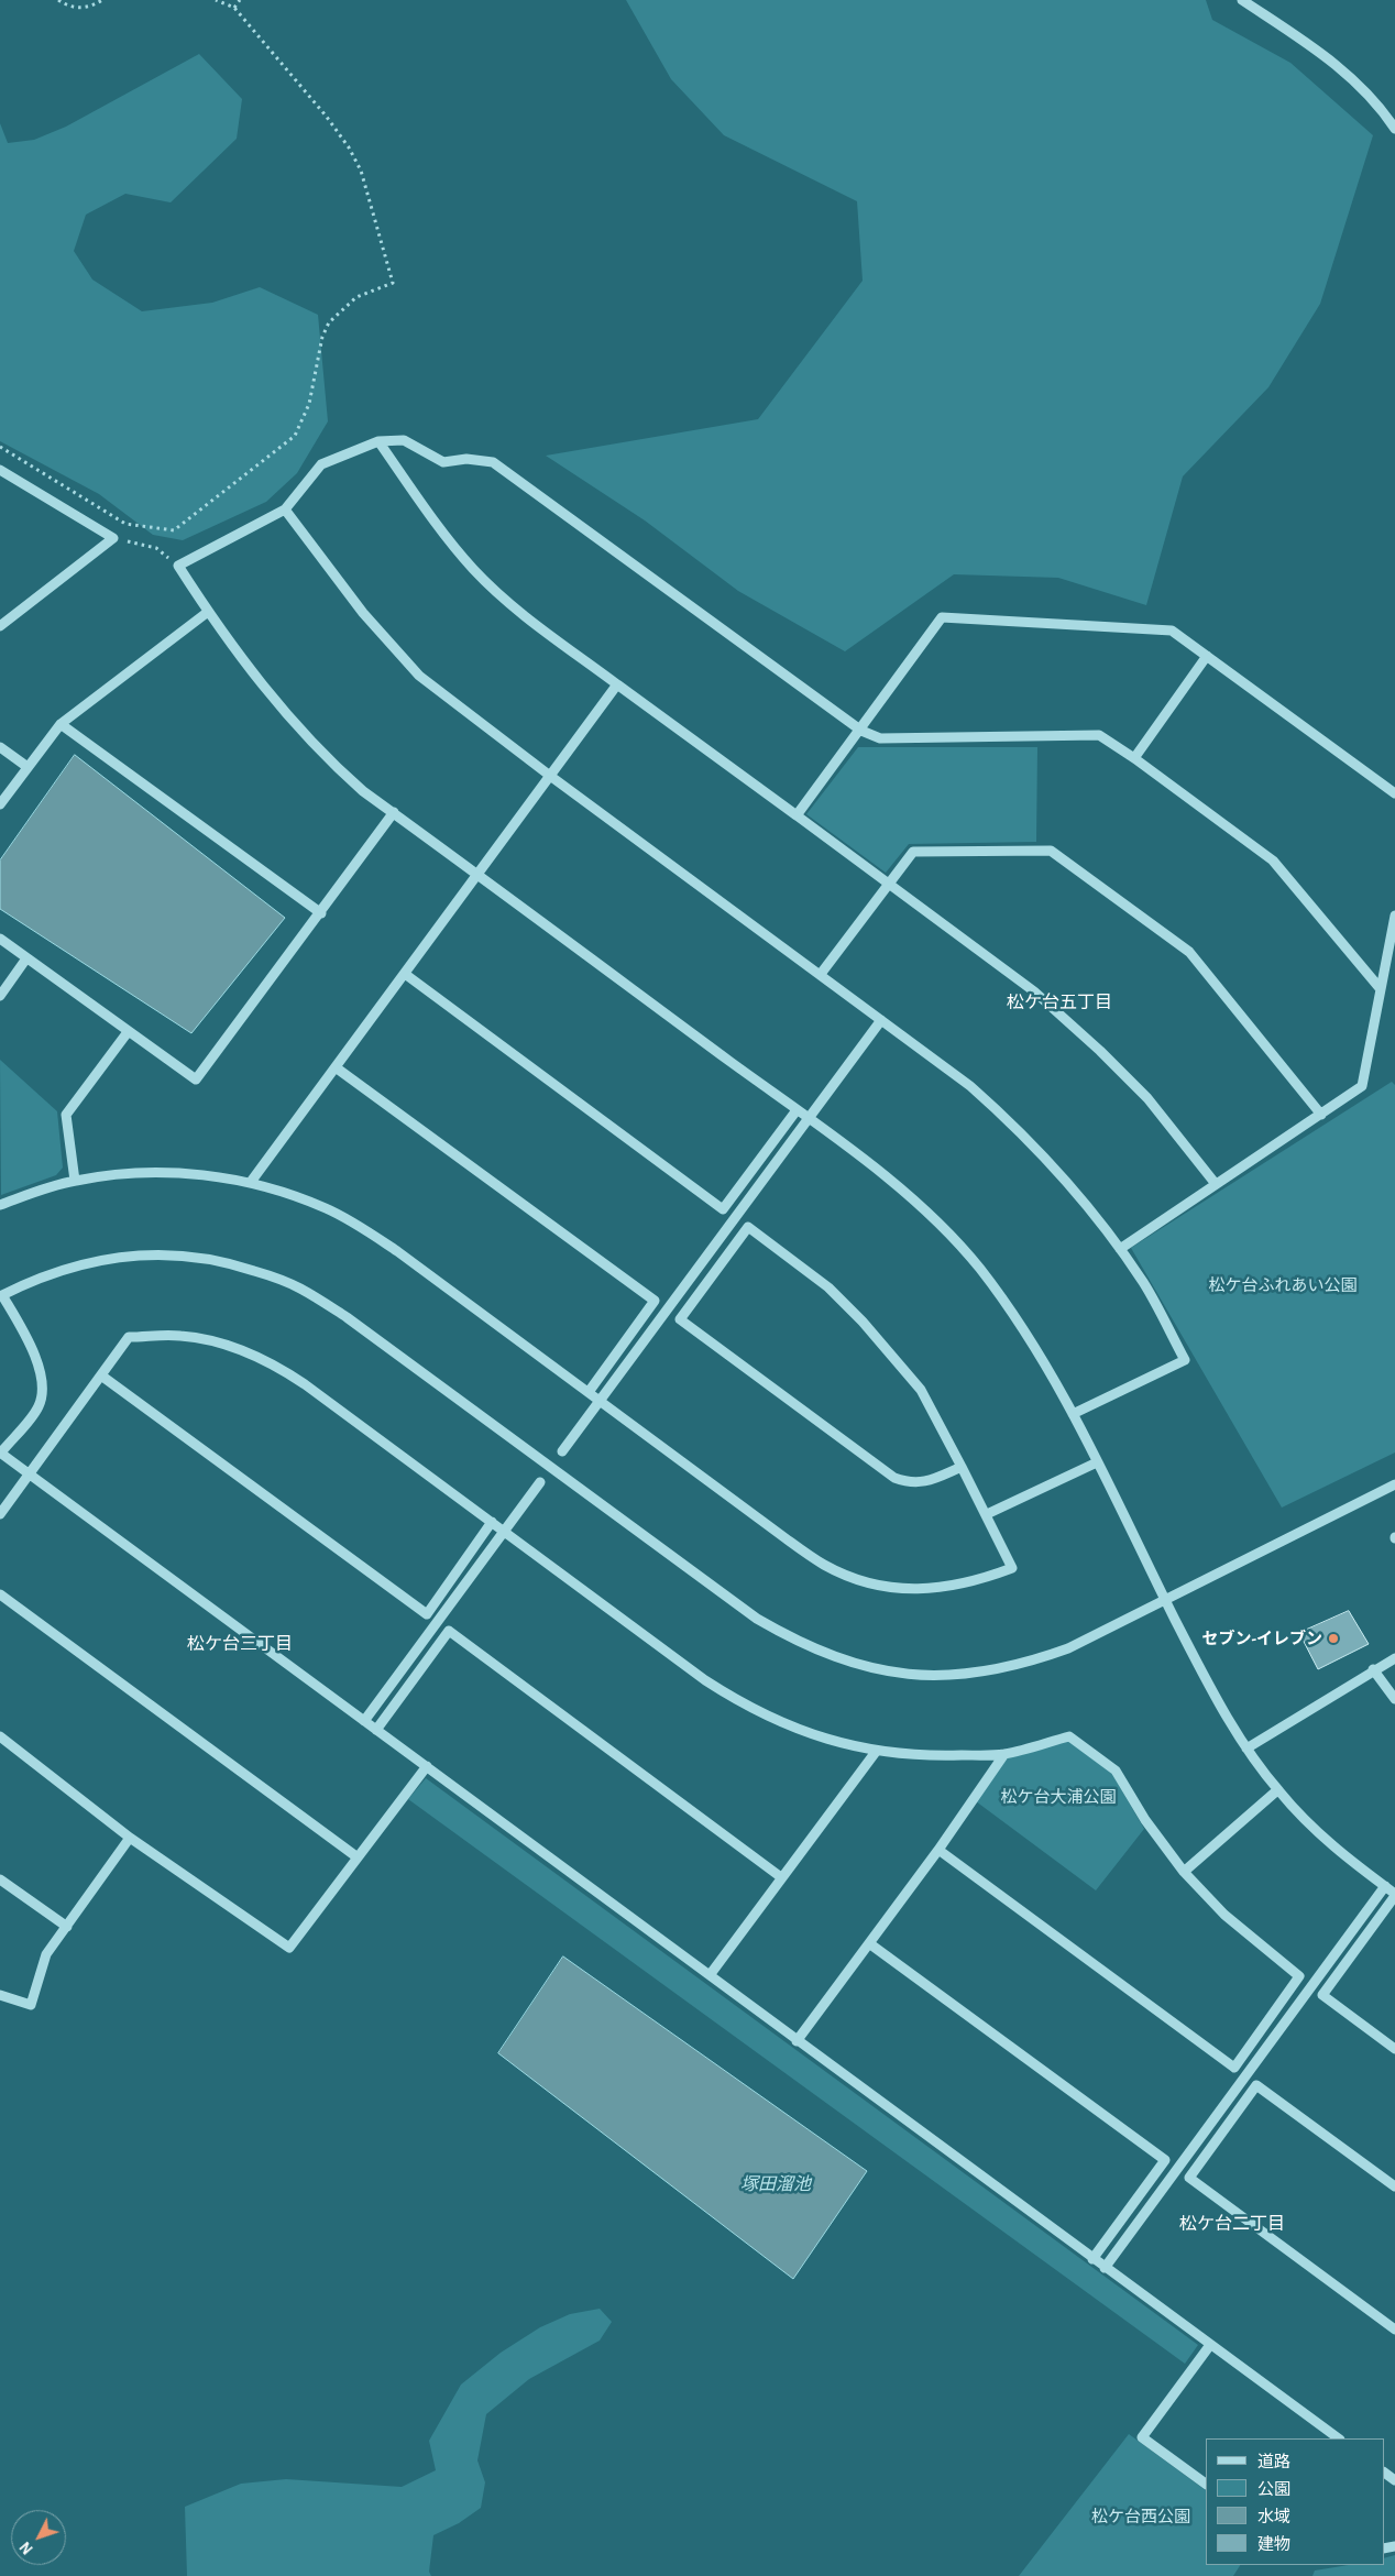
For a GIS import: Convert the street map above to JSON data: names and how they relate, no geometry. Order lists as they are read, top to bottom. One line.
{"districts":["松ケ台五丁目","松ケ台三丁目","松ケ台二丁目"],"water":["塚田溜池"],"parks":["松ケ台ふれあい公園","松ケ台大浦公園","松ケ台西公園"],"places":["セブン-イレブン"],"legend":["道路","公園","水域","建物"],"north":"bottom left"}
